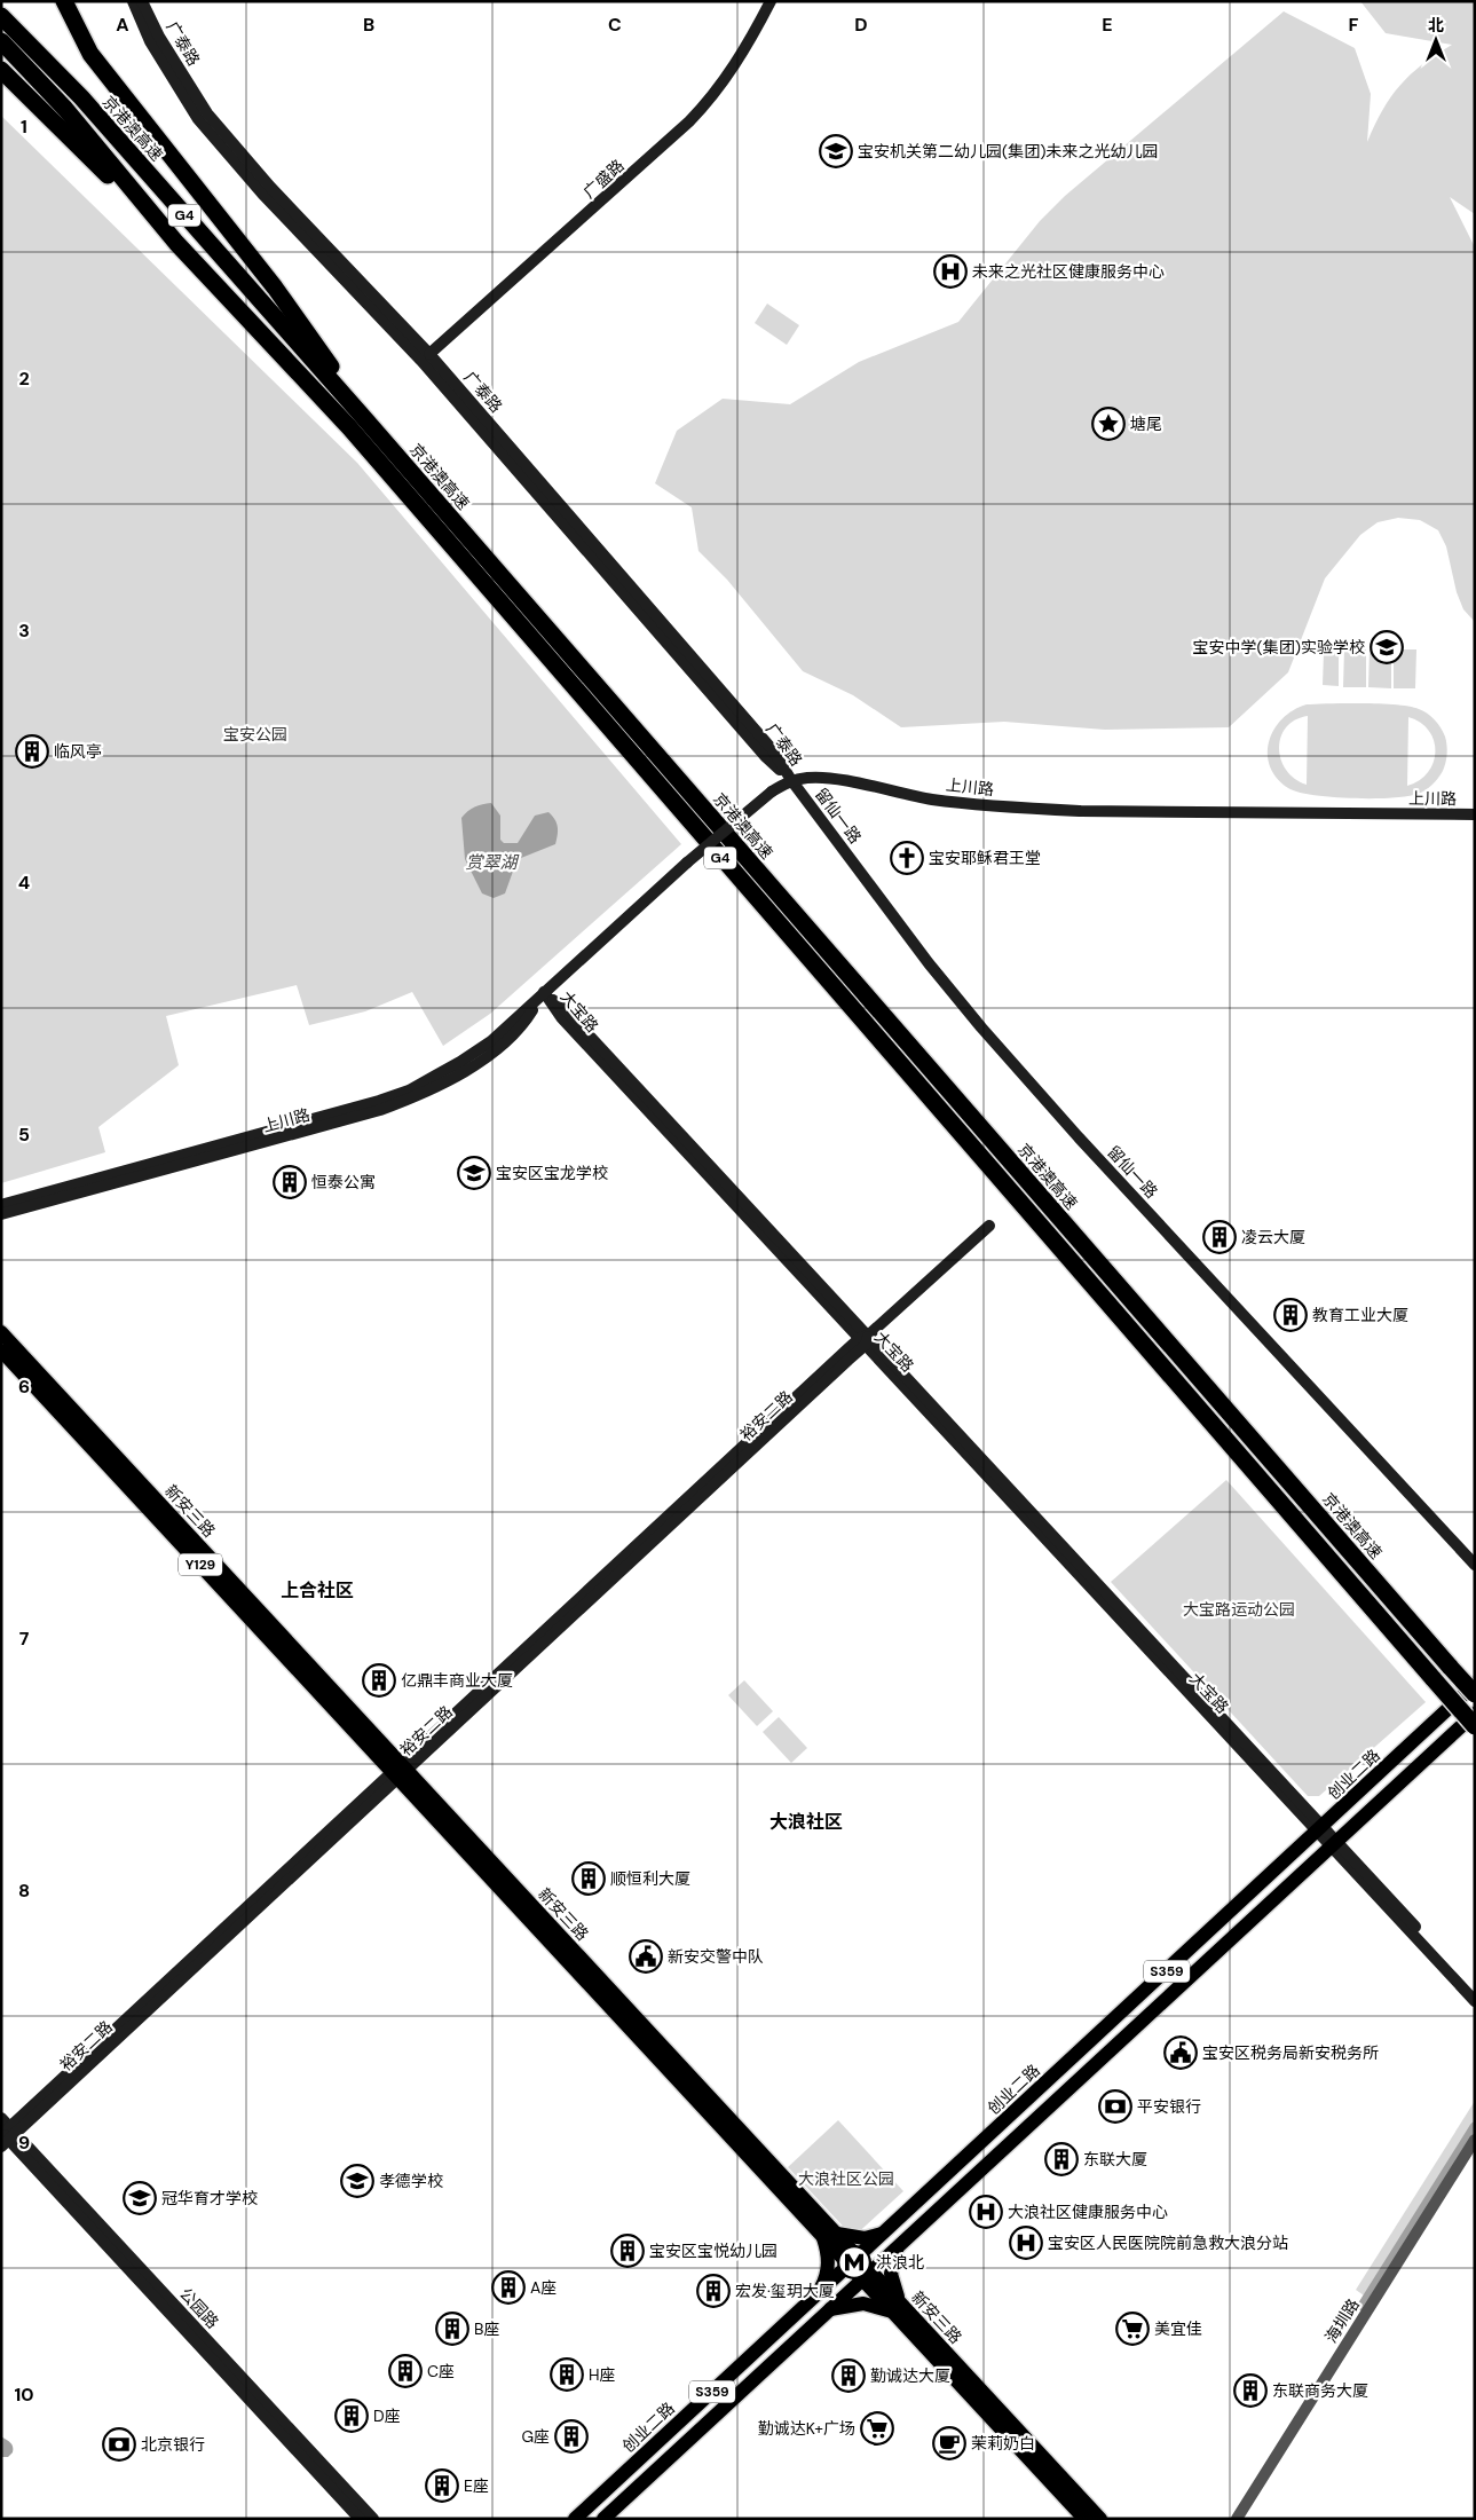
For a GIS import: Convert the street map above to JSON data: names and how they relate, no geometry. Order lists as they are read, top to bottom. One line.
{"streets":{"highway":["京港澳高速","G4"],"main road":["广泰路","广盛路","上川路","留仙一路","大宝路","裕安二路","新安三路","Y129","创业二路","S359","公园路"],"street":["海圳路"]},"crossings":[["广泰路","广盛路"],["广泰路","上川路"],["广泰路","留仙一路"],["上川路","留仙一路"],["上川路","大宝路"],["大宝路","裕安二路"],["大宝路","创业二路"],["大宝路","S359"],["裕安二路","新安三路"],["裕安二路","公园路"],["新安三路","创业二路"],["新安三路","S359"]],"districts":["上合社区","大浪社区"],"water":["赏翠湖"],"parks":["宝安公园","大宝路运动公园","大浪社区公园"],"places":{"school or university":["宝安机关第二幼儿园(集团)未来之光幼儿园","宝安中学(集团)实验学校","宝安区宝龙学校","孝德学校","冠华育才学校"],"hospital":["未来之光社区健康服务中心","大浪社区健康服务中心","宝安区人民医院院前急救大浪分站"],"place":["塘尾"],"building":["临风亭","恒泰公寓","凌云大厦","教育工业大厦","亿鼎丰商业大厦","顺恒利大厦","东联大厦","宝安区宝悦幼儿园","A座","宏发·玺玥大厦","B座","C座","H座","勤诚达大厦","东联商务大厦","D座","G座","E座"],"church":["宝安耶稣君王堂"],"public building":["新安交警中队","宝安区税务局新安税务所"],"bank":["平安银行","北京银行"],"metro station":["洪浪北"],"supermarket":["美宜佳","勤诚达K+广场"],"cafe":["茉莉奶白"]},"north":"top","grid":{"columns":["A","B","C","D","E","F"],"rows":["1","2","3","4","5","6","7","8","9","10"]}}
